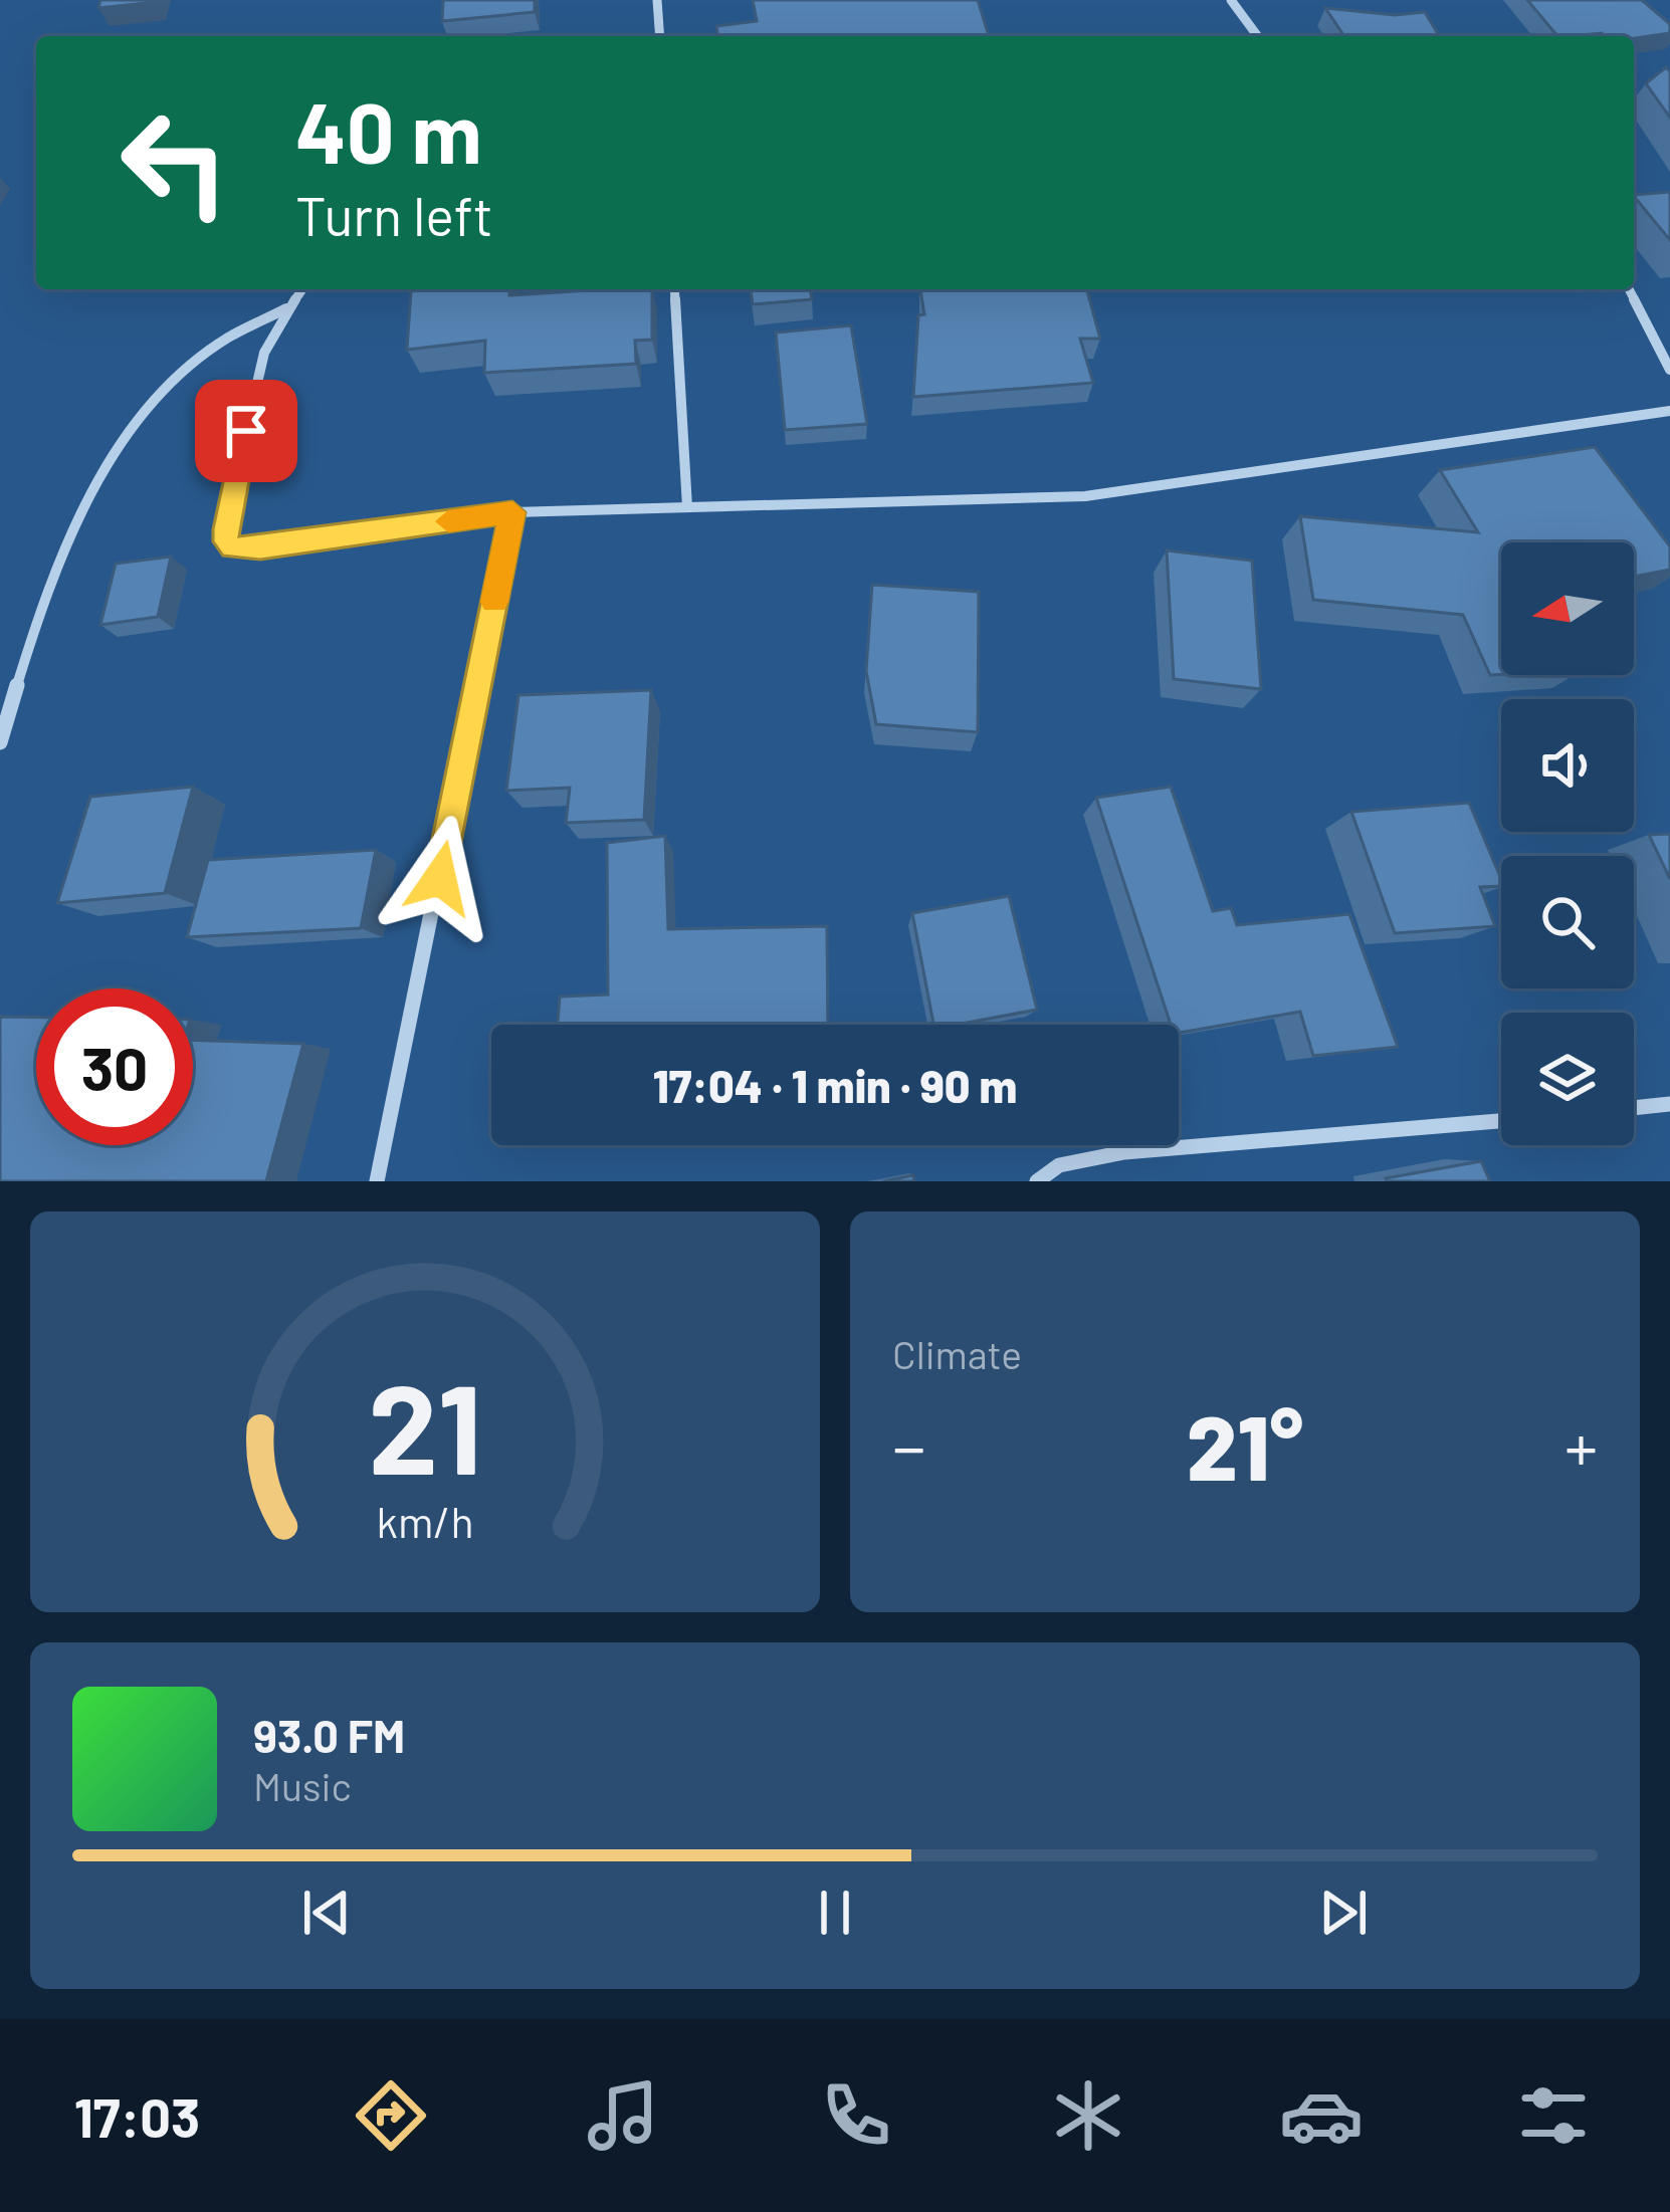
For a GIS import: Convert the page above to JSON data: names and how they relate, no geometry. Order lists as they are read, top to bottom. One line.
{"north":"left","page":{"turn":["40 m","Turn left"],"limit":"30","trip":"17:04 · 1 min · 90 m","tile":"Climate","heat":["−","21°","+"],"song":["93.0 FM","Music"],"tabs":"17:03","gauge":["21","km/h"]}}
